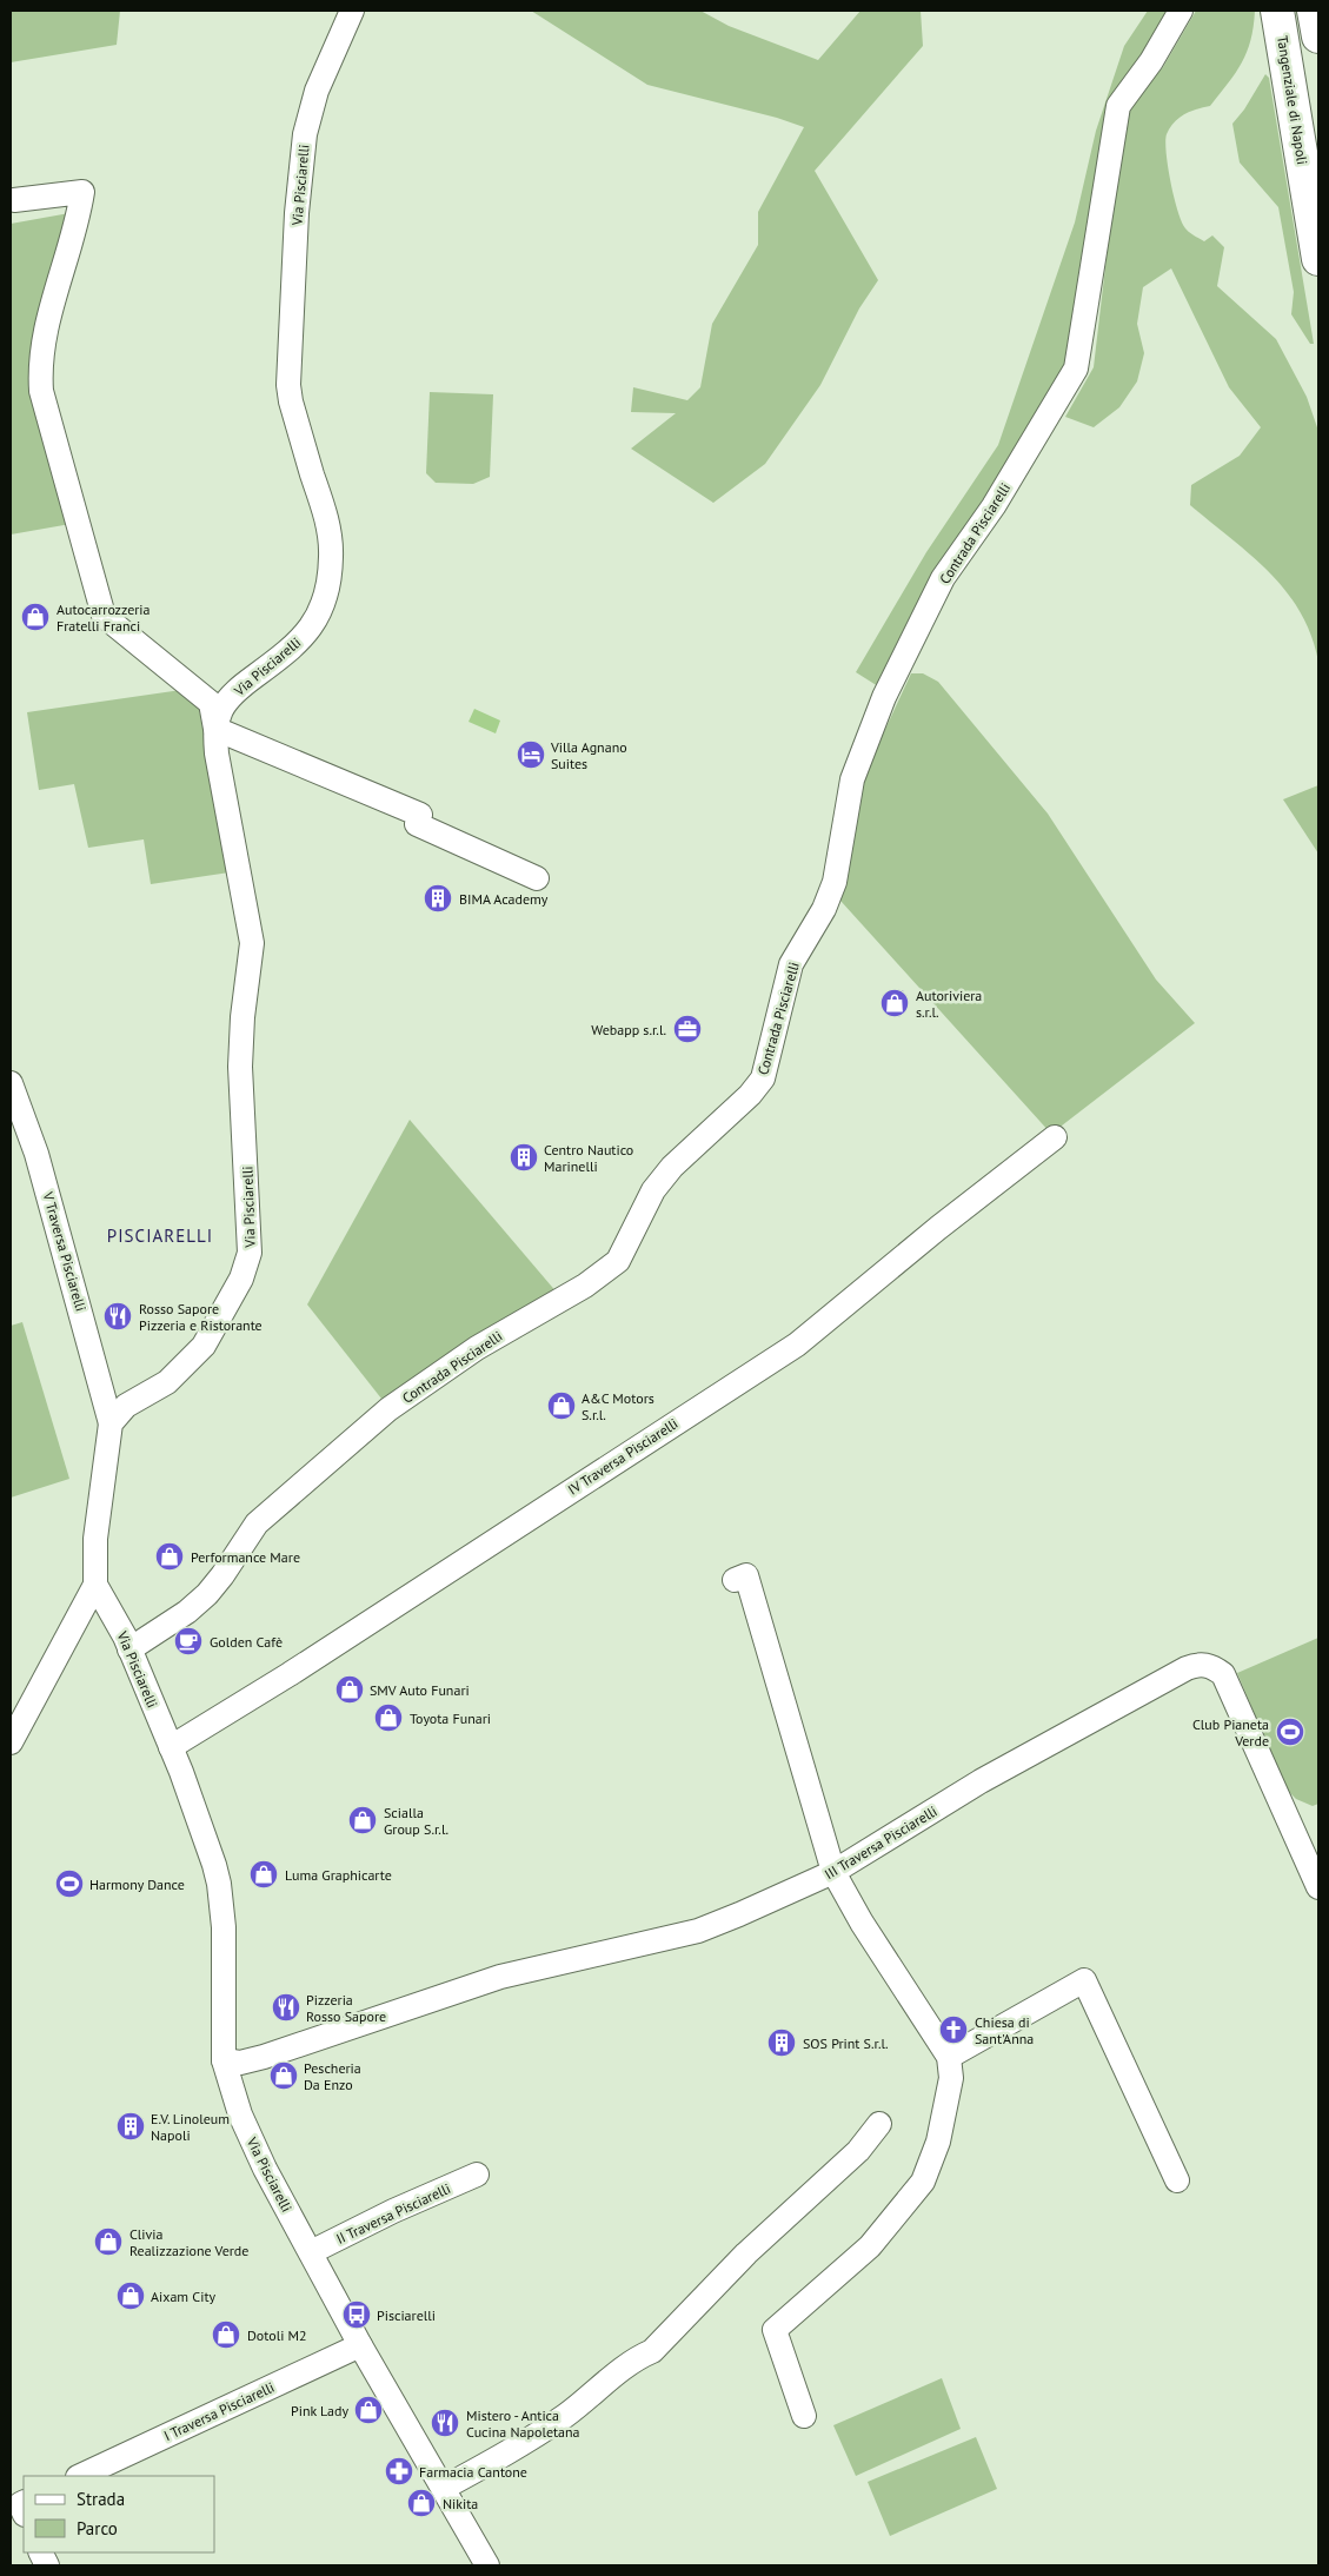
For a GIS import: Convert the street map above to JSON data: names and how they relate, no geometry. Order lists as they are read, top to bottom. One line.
{"streets":{"highway":["Tangenziale di Napoli"],"street":["Via Pisciarelli","Contrada Pisciarelli","V Traversa Pisciarelli","IV Traversa Pisciarelli","III Traversa Pisciarelli","II Traversa Pisciarelli","I Traversa Pisciarelli"]},"crossings":[["Via Pisciarelli","Contrada Pisciarelli"],["Via Pisciarelli","V Traversa Pisciarelli"],["Via Pisciarelli","IV Traversa Pisciarelli"],["Via Pisciarelli","III Traversa Pisciarelli"],["Via Pisciarelli","II Traversa Pisciarelli"],["Via Pisciarelli","I Traversa Pisciarelli"]],"districts":["PISCIARELLI"],"places":{"shop":["Autocarrozzeria Fratelli Franci","Autoriviera s.r.l.","A&C Motors S.r.l.","Performance Mare","SMV Auto Funari","Toyota Funari","Scialla Group S.r.l.","Luma Graphicarte","Pescheria Da Enzo","Clivia Realizzazione Verde","Aixam City","Dotoli M2","Pink Lady","Nikita"],"hotel":["Villa Agnano Suites"],"building":["BIMA Academy","Centro Nautico Marinelli","SOS Print S.r.l.","E.V. Linoleum Napoli"],"office":["Webapp s.r.l."],"restaurant":["Rosso Sapore Pizzeria e Ristorante","Pizzeria Rosso Sapore","Mistero - Antica Cucina Napoletana"],"cafe":["Golden Cafè"],"sports":["Club Pianeta Verde","Harmony Dance"],"church":["Chiesa di Sant'Anna"],"bus stop":["Pisciarelli"],"pharmacy":["Farmacia Cantone"]},"legend":["Strada","Parco"]}
